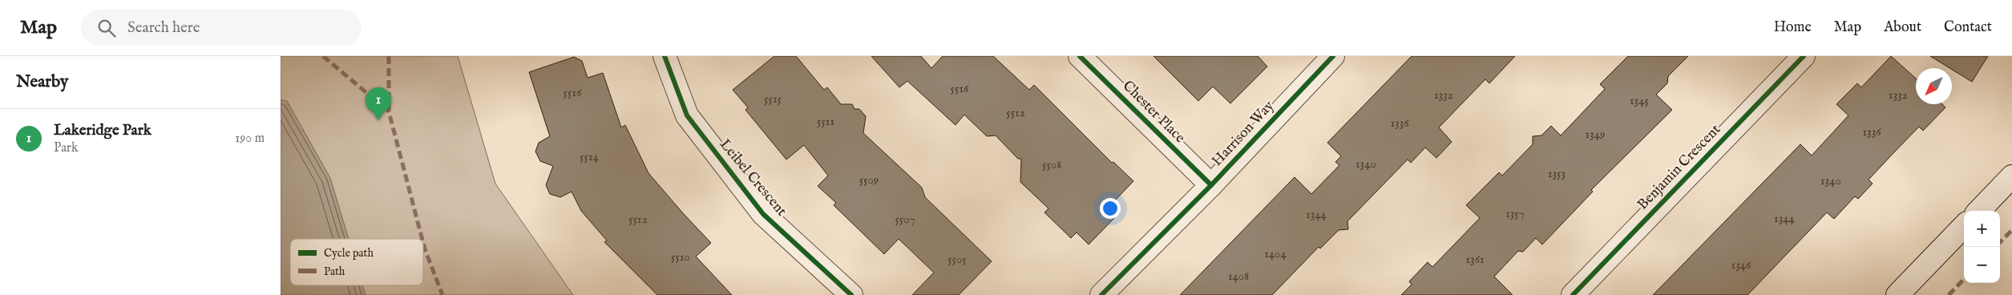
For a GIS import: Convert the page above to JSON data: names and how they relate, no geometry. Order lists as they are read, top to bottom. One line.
{"streets":{"street":["Chester Place","Harrison Way","Benjamin Crescent","Leibel Crescent"]},"crossings":[["Chester Place","Harrison Way"]],"house_numbers":["5516","5516","1332","1332","5515","1345","5512","5511","1336","1336","1349","5514","1340","5508","1353","5509","1340","1357","1344","1344","5512","5507","1404","5510","5505","1361","1346","1408"],"legend":["Cycle path","Path"],"north":"bottom left","page":{"header":"Map","search":"Search here","nav":["Home","Map","About","Contact"],"heading":"Nearby","pins":"1","list":[{"mark":"1","name":"Lakeridge Park","note":"Park","value":"190 m"}],"map_buttons":["+","−"]}}
